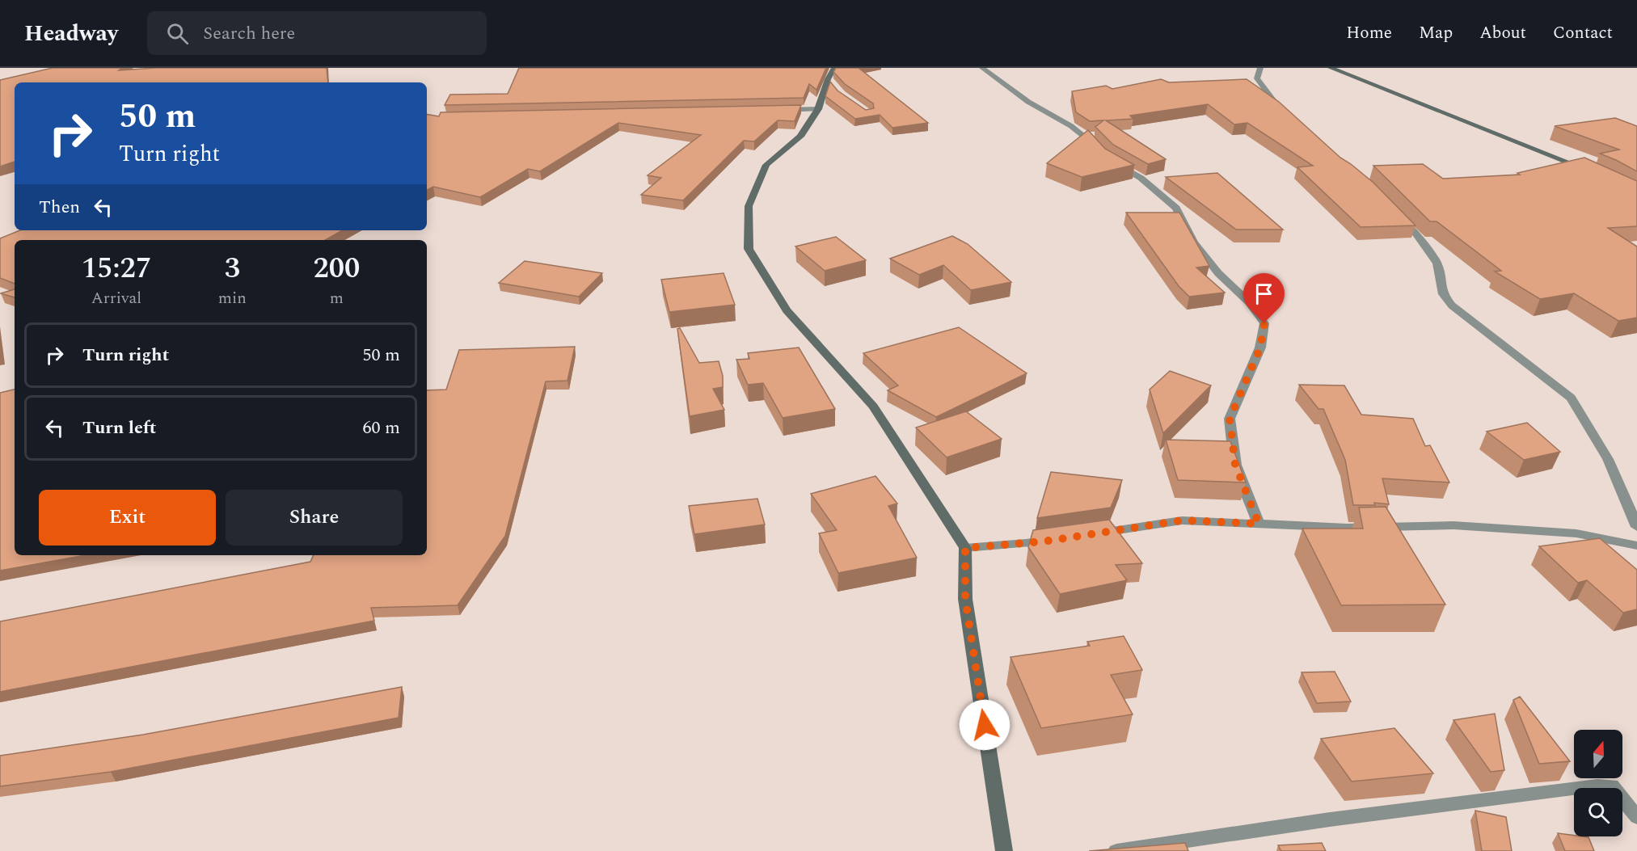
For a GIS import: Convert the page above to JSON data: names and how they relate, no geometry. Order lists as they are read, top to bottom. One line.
{"north":"top","page":{"header":"Headway","search":"Search here","nav":["Home","Map","About","Contact"],"turn":["50 m","Turn right"],"then":"Then","eta":["15:27","Arrival","3","min","200","m"],"list":[{"name":"Turn right","value":"50 m"},{"name":"Turn left","value":"60 m"}],"buttons":["Exit","Share"]}}
